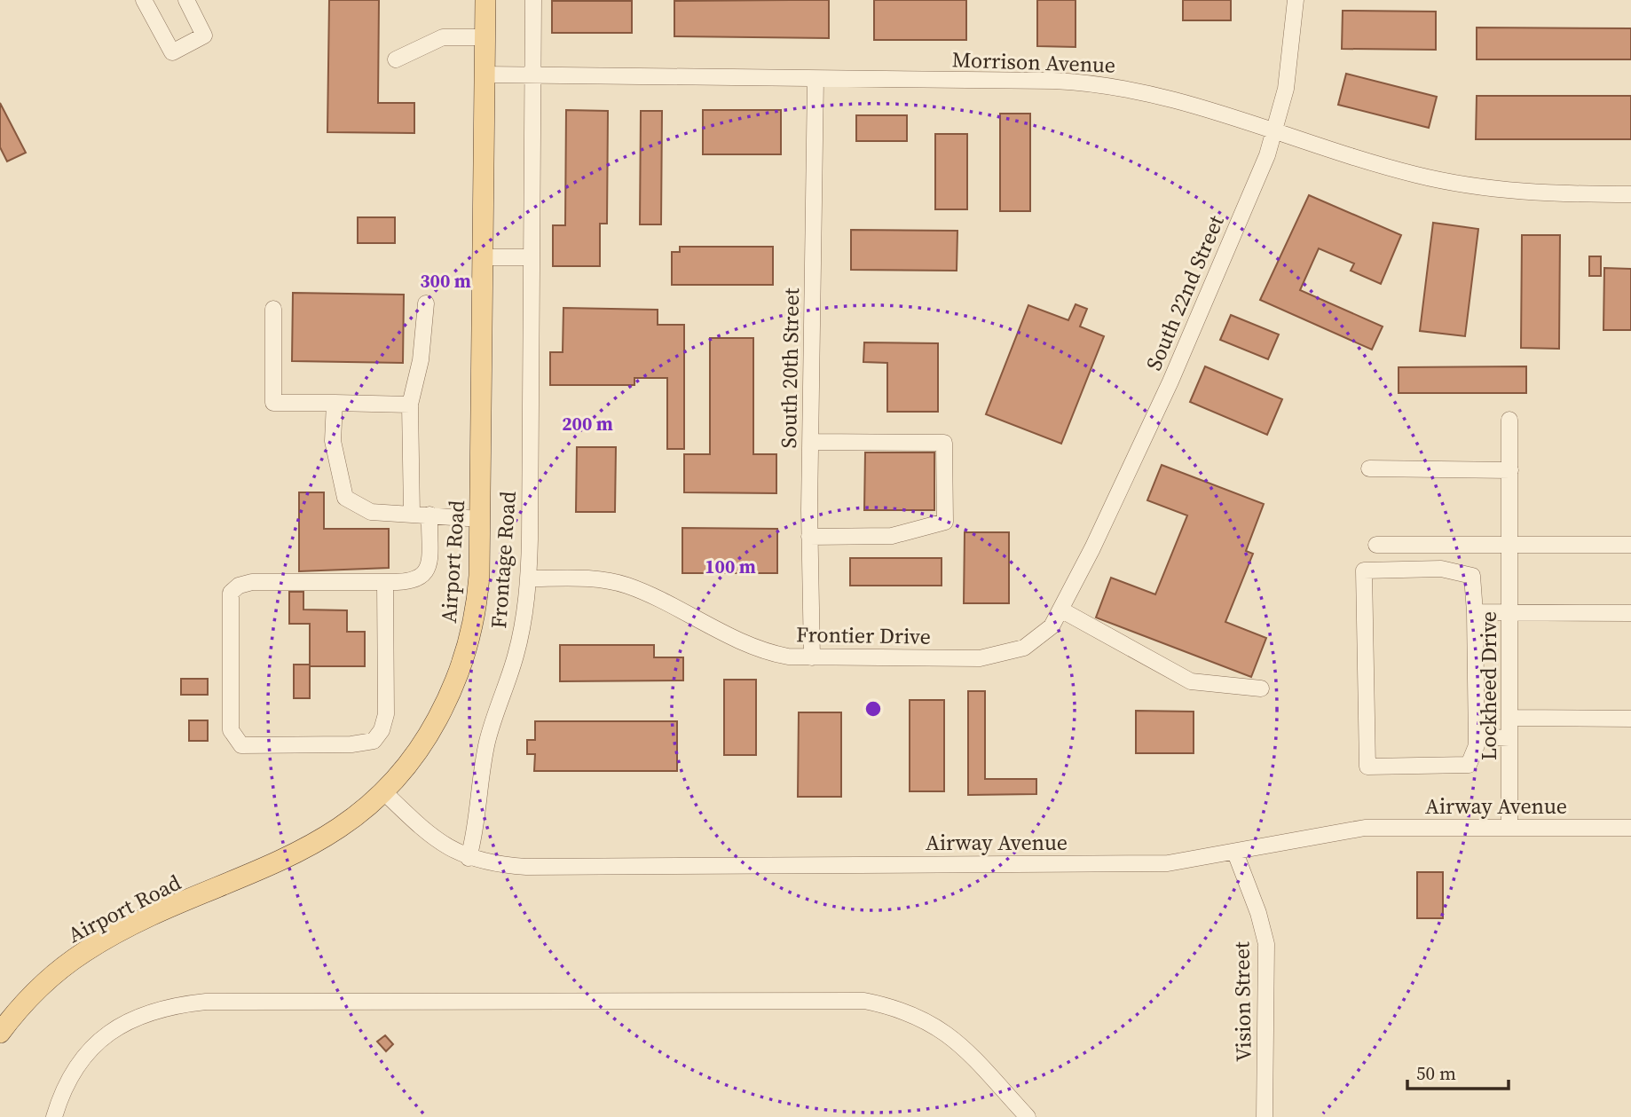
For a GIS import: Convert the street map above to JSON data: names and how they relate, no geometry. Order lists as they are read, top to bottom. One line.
{"streets":{"main road":["Airport Road"],"street":["Morrison Avenue","South 22nd Street","South 20th Street","Frontage Road","Frontier Drive","Lockheed Drive","Airway Avenue","Vision Street"]},"crossings":[["Morrison Avenue","South 22nd Street"],["Morrison Avenue","South 20th Street"],["Morrison Avenue","Frontage Road"],["Morrison Avenue","Airport Road"],["South 22nd Street","Frontier Drive"],["South 20th Street","Frontier Drive"],["Frontage Road","Frontier Drive"],["Frontage Road","Airway Avenue"],["Airport Road","Airway Avenue"],["Lockheed Drive","Airway Avenue"],["Airway Avenue","Vision Street"]],"scale_bar":"50 m","rings":["300 m","200 m","100 m"]}
